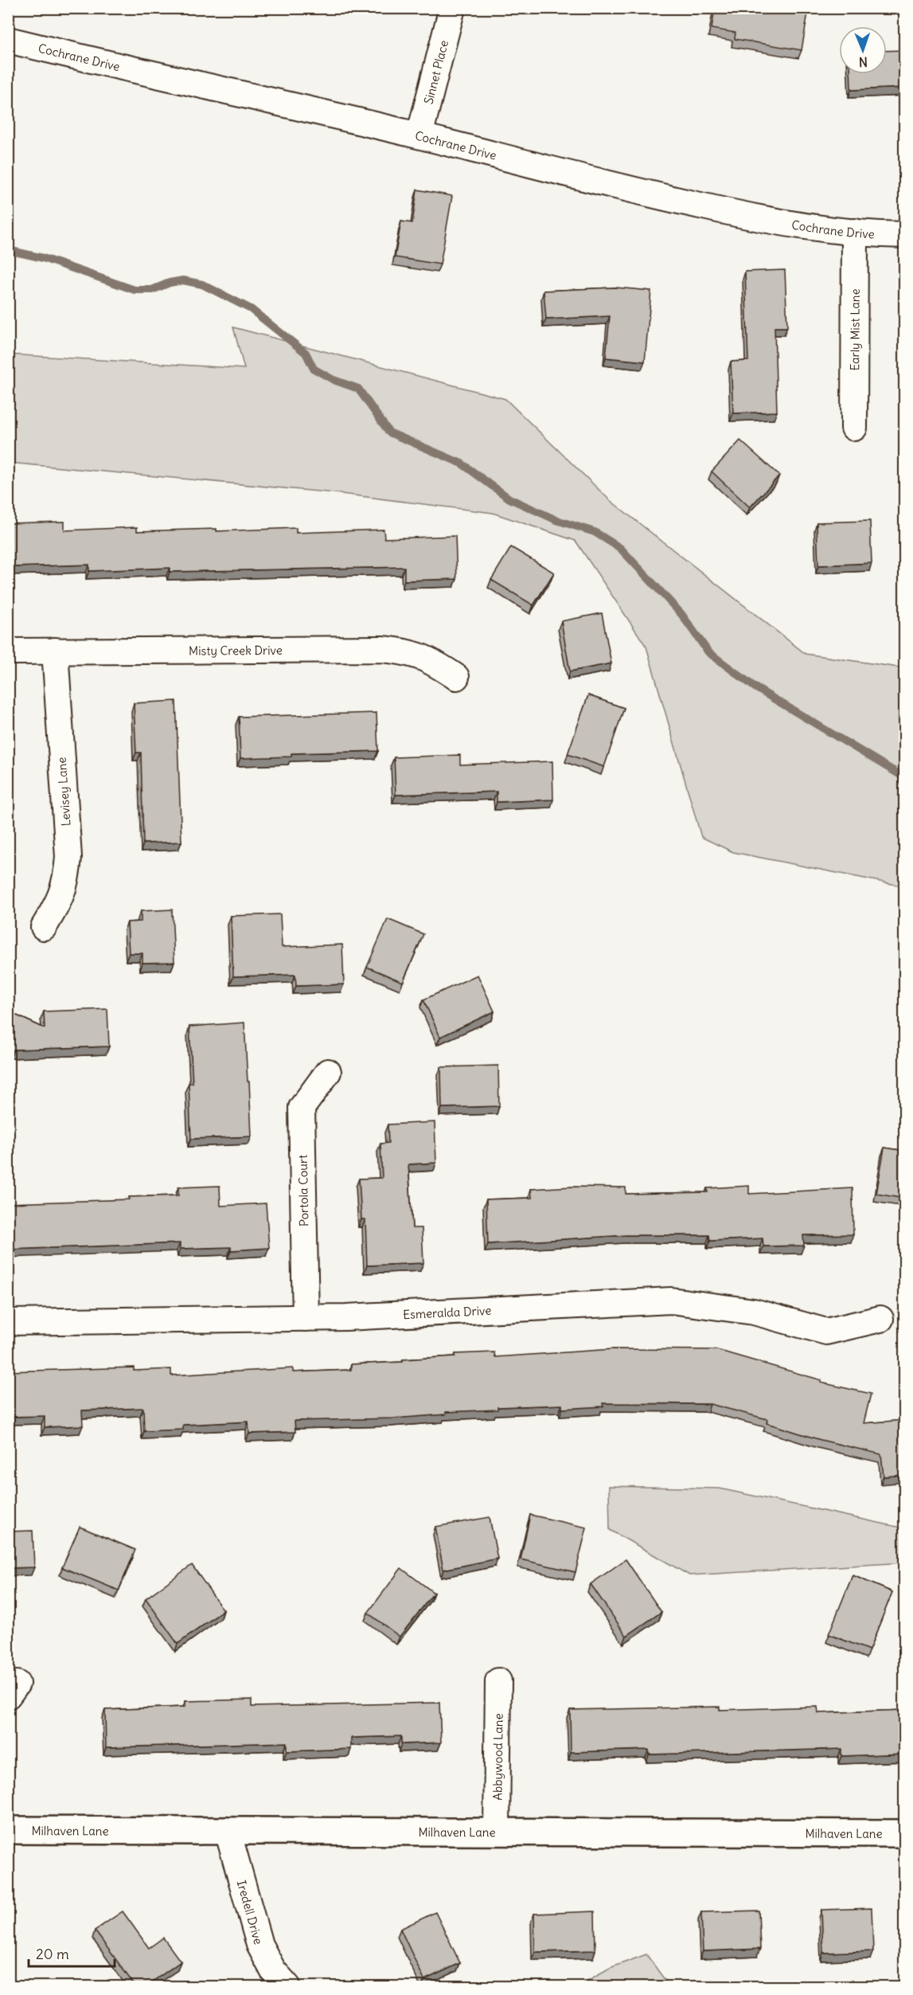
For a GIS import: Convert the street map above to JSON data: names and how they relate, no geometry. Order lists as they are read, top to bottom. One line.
{"streets":{"street":["Cochrane Drive","Sinnet Place","Early Mist Lane","Misty Creek Drive","Levisey Lane","Portola Court","Esmeralda Drive","Abbywood Lane","Milhaven Lane","Iredell Drive"]},"crossings":[["Cochrane Drive","Sinnet Place"],["Cochrane Drive","Early Mist Lane"],["Misty Creek Drive","Levisey Lane"],["Portola Court","Esmeralda Drive"],["Abbywood Lane","Milhaven Lane"],["Milhaven Lane","Iredell Drive"]],"scale_bar":"20 m","north":"bottom"}
